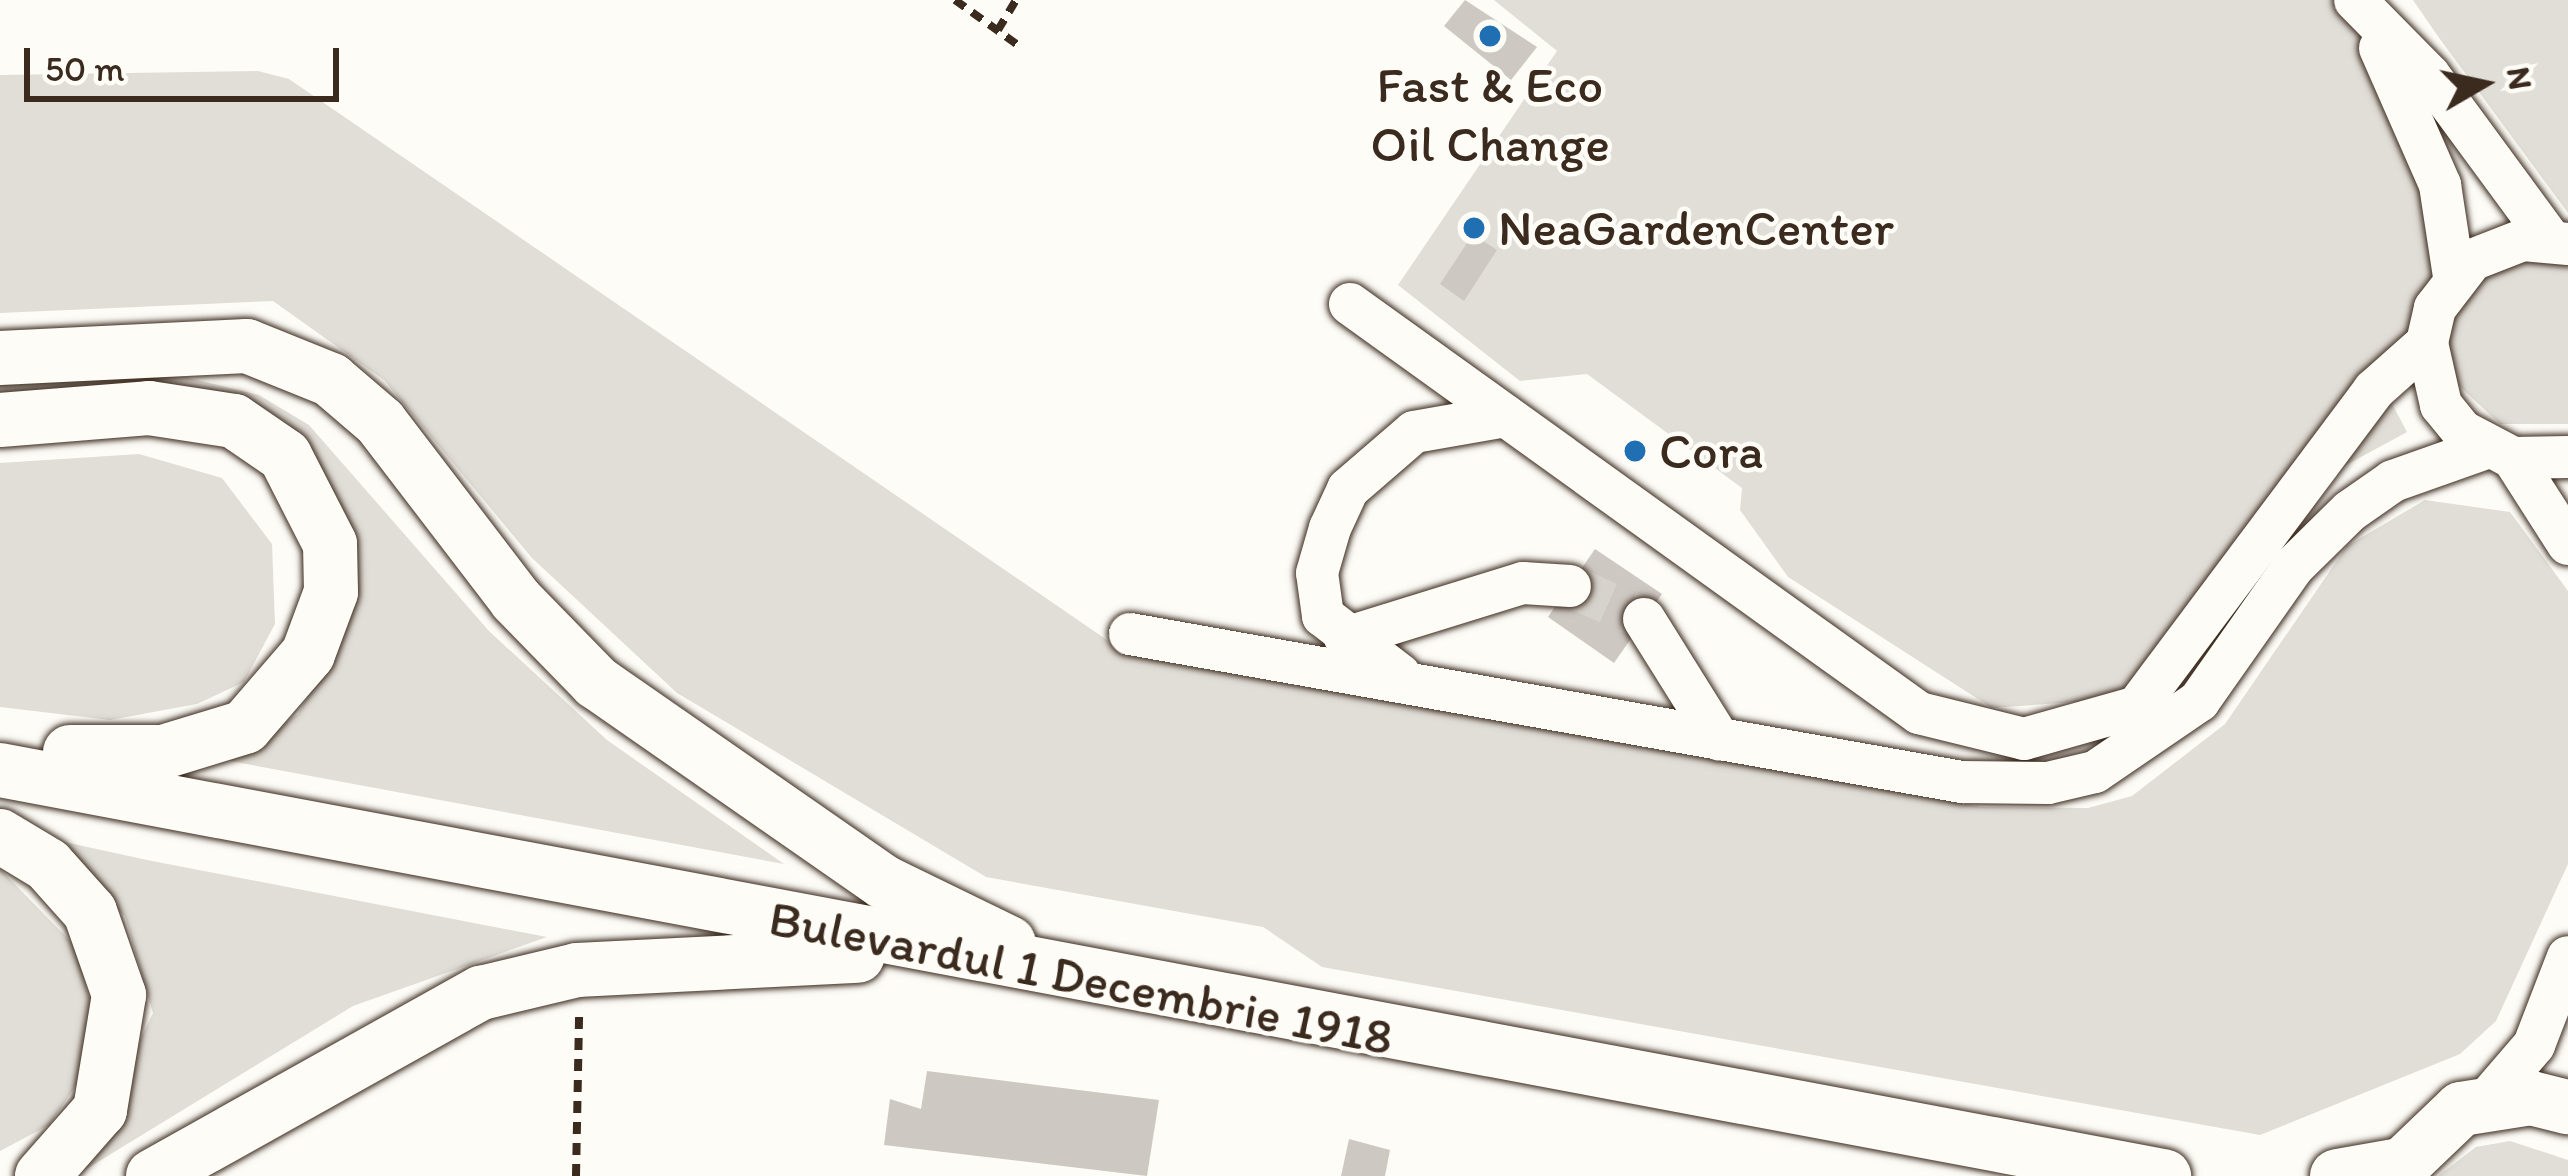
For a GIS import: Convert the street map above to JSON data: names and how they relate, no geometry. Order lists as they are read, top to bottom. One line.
{"streets":{"main road":["Bulevardul 1 Decembrie 1918"]},"places":["Fast & Eco Oil Change","NeaGardenCenter","Cora"],"scale_bar":"50 m","north":"right"}
